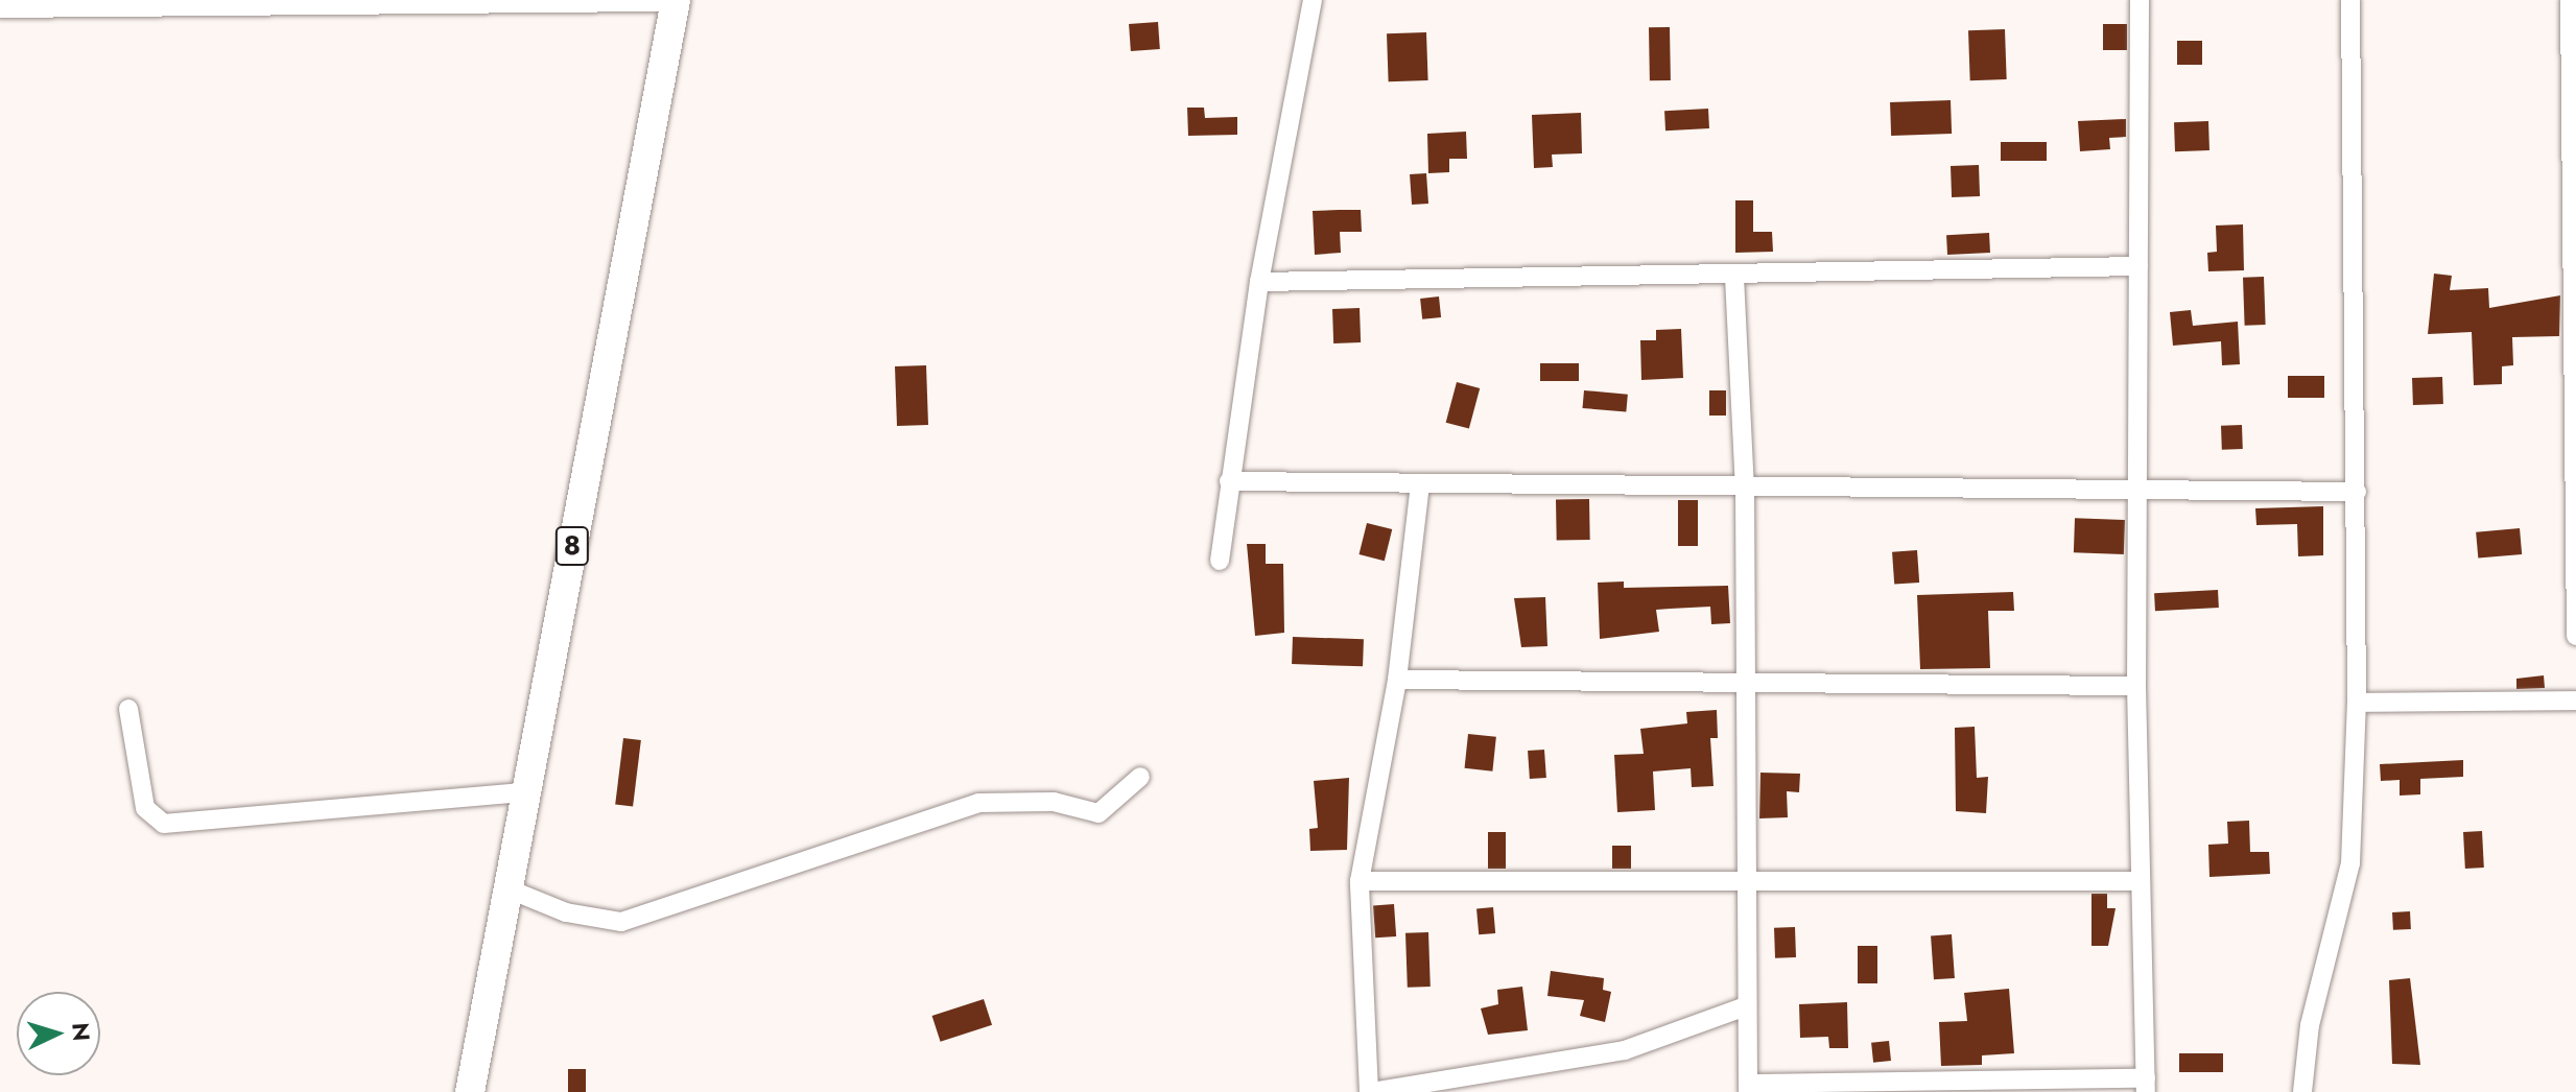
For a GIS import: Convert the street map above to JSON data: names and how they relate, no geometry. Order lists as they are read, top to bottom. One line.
{"streets":{"main road":["8"]},"north":"right"}
